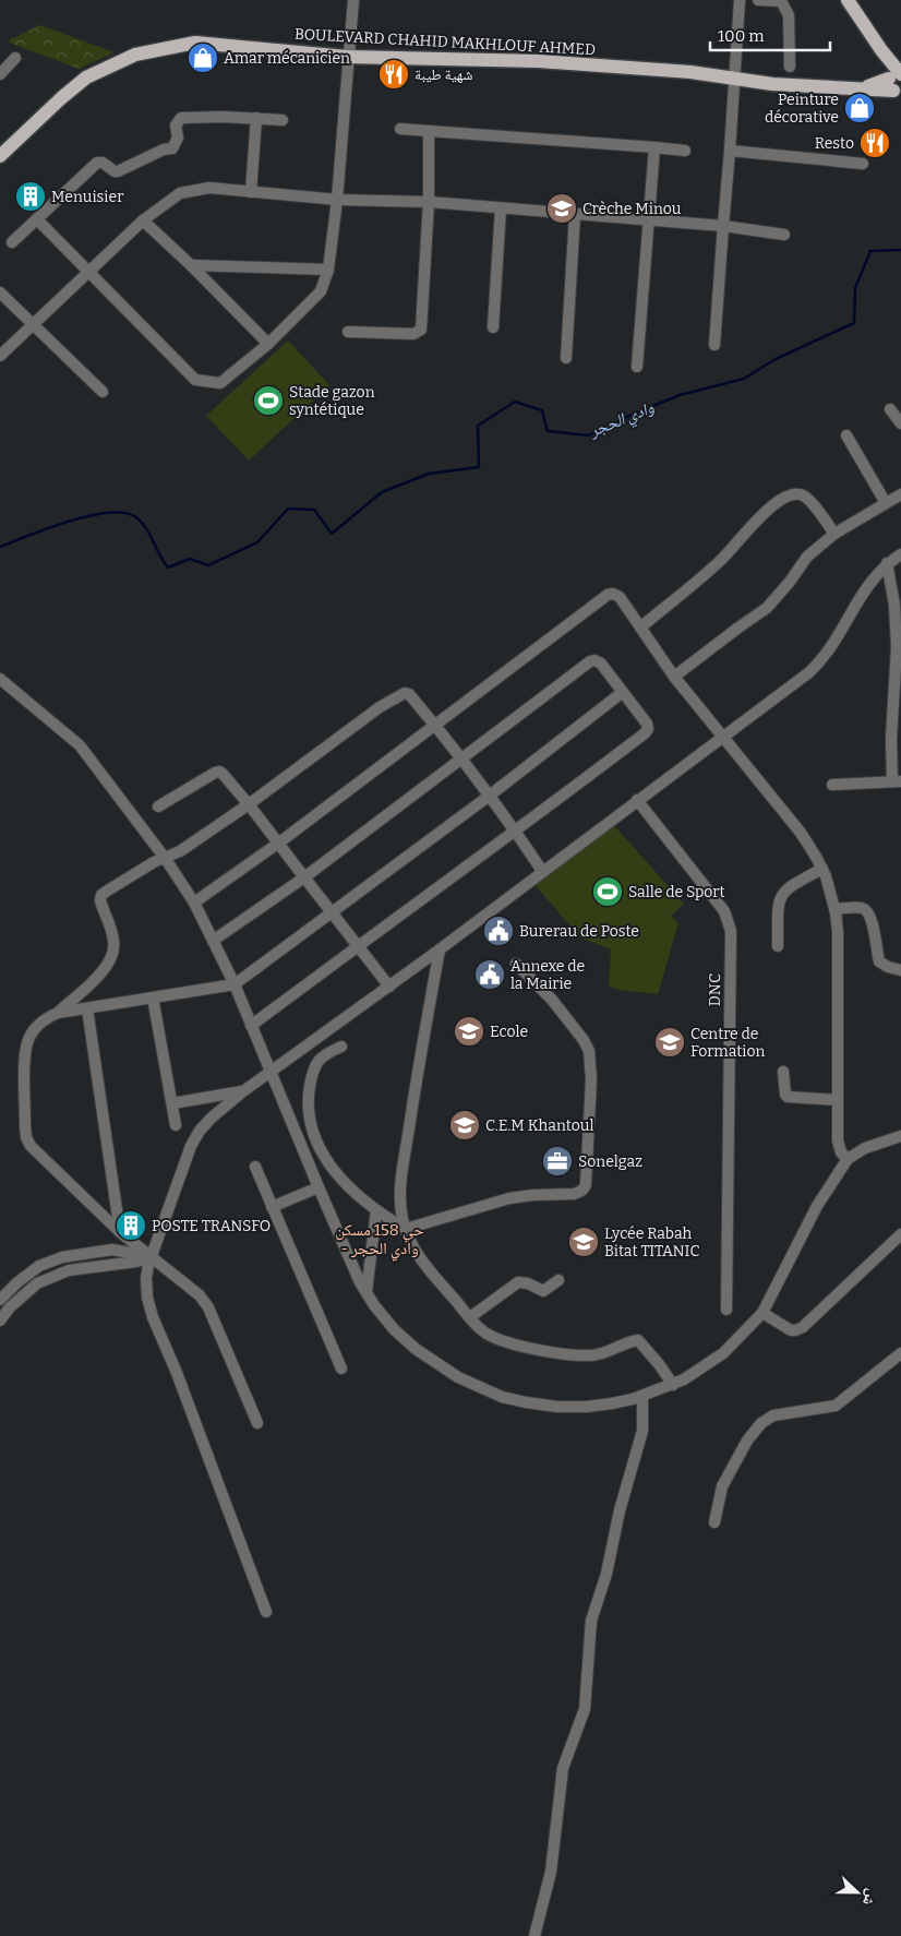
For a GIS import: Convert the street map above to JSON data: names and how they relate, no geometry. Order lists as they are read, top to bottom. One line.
{"streets":{"main road":["BOULEVARD CHAHID MAKHLOUF AHMED"],"street":["DNC"]},"districts":["حي 158 مسكن - وادي الحجر"],"water":["وادي الحجر"],"places":{"shop":["Amar mécanicien","Peinture décorative"],"restaurant":["شهية طيبة","Resto"],"building":["Menuisier","POSTE TRANSFO"],"school or university":["Crèche Minou","Ecole","Centre de Formation","C.E.M Khantoul","Lycée Rabah Bitat TITANIC"],"sports":["Stade gazon syntétique","Salle de Sport"],"public building":["Burerau de Poste","Annexe de la Mairie"],"office":["Sonelgaz"]},"scale_bar":"100 m","north":"right"}
